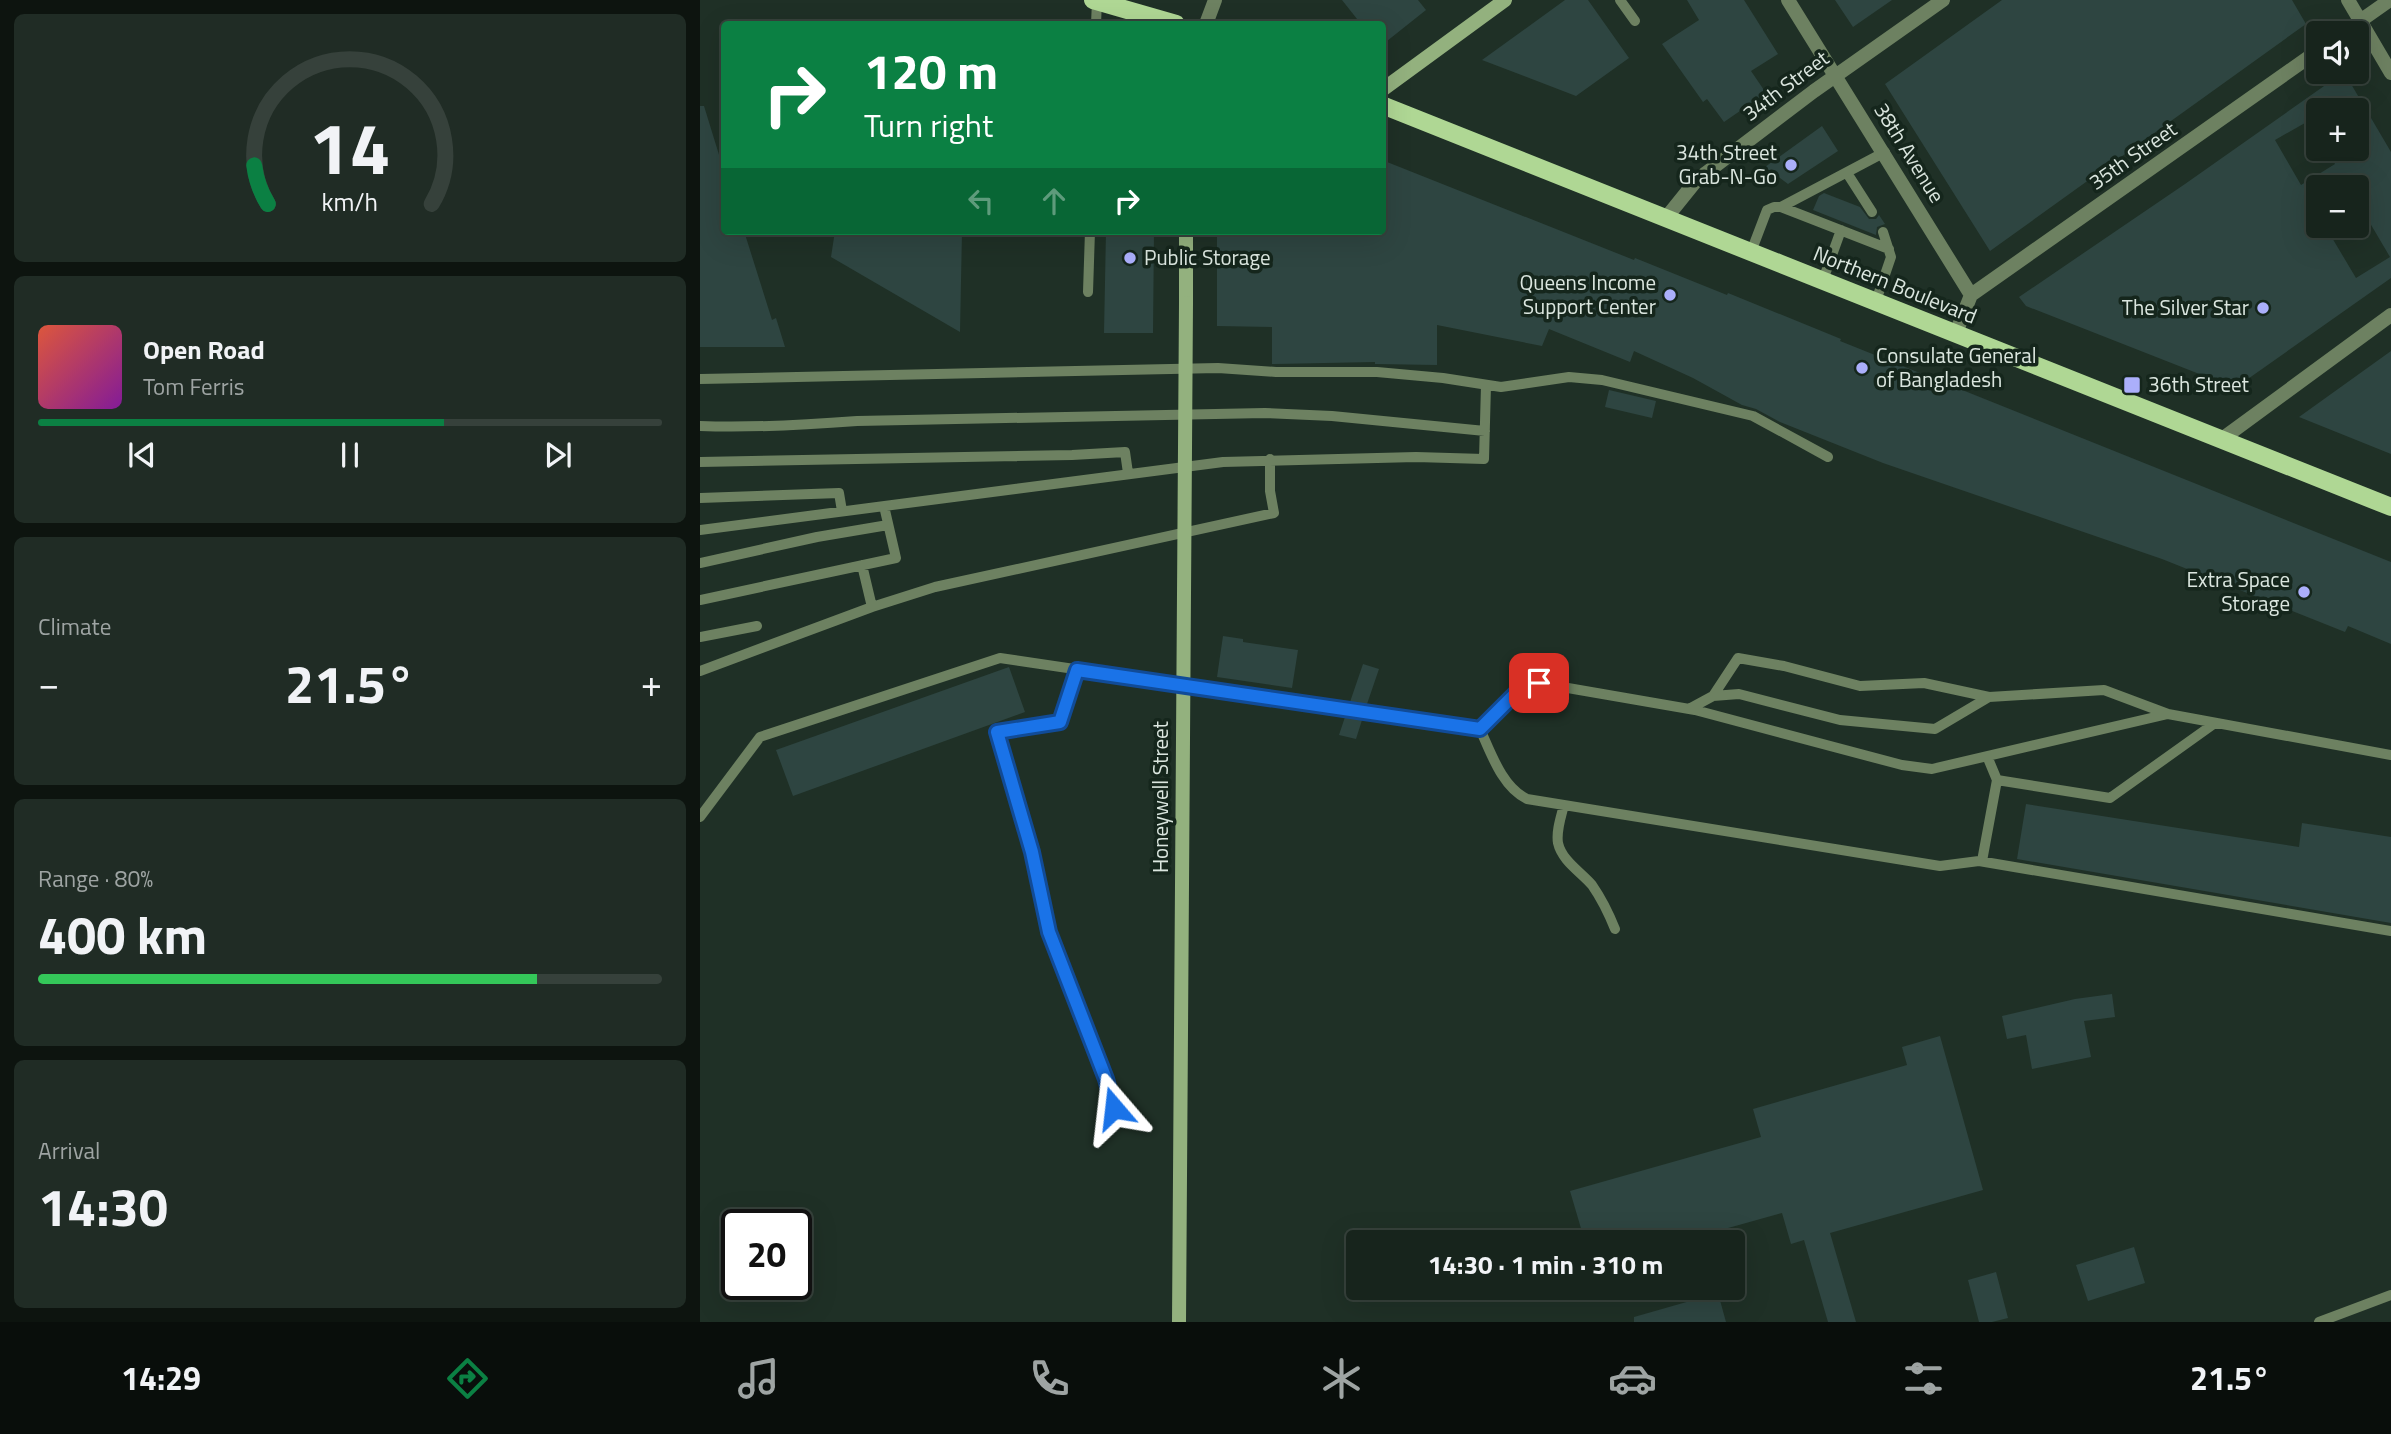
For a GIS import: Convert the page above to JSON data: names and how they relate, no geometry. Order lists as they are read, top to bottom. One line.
{"streets":{"main road":["Northern Boulevard"],"street":["34th Street","38th Avenue","35th Street","Honeywell Street"]},"crossings":[["34th Street","38th Avenue"],["34th Street","Northern Boulevard"],["38th Avenue","35th Street"]],"places":{"other":["34th Street Grab-N-Go","Public Storage","Queens Income Support Center","The Silver Star","Consulate General of Bangladesh","Extra Space Storage"],"transit":["36th Street"]},"page":{"map_buttons":["+","−"],"turn":["120 m","Turn right"],"song":["Open Road","Tom Ferris"],"tile":["Climate",["Range · 80%","400 km"],["Arrival","14:30"]],"heat":["−","21.5°","+"],"limit":"20","trip":"14:30 · 1 min · 310 m","tabs":["14:29","21.5°"],"gauge":["14","km/h"]}}
